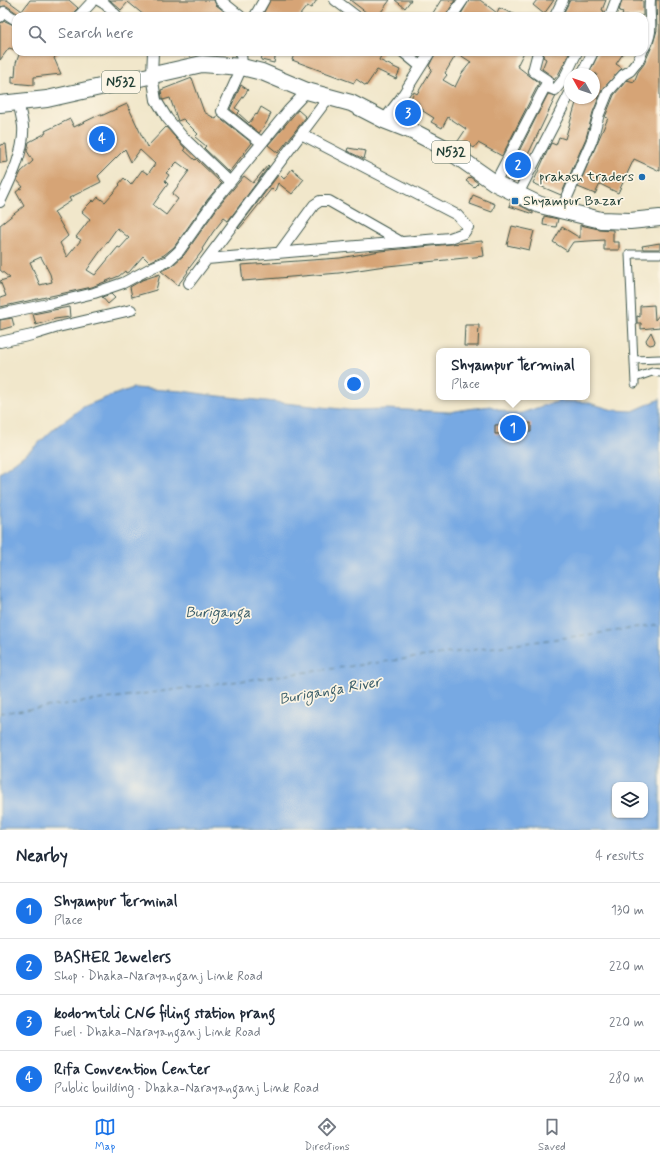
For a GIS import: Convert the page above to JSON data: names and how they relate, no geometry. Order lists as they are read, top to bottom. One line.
{"streets":{"highway":["N532"]},"water":["Buriganga","Buriganga River"],"places":{"other":["prakash traders"],"transit":["Shyampur Bazar"]},"north":"top left","page":{"search":"Search here","pins":["3","4","2","1"],"popup":["Shyampur Terminal","Place"],"heading":["Nearby","4 results"],"list":[{"mark":"1","name":"Shyampur Terminal","note":"Place","value":"130 m"},{"mark":"2","name":"BASHER Jewelers","note":"Shop · Dhaka-Narayanganj Link Road","value":"220 m"},{"mark":"3","name":"kodomtoli CNG filing station prang","note":"Fuel · Dhaka-Narayanganj Link Road","value":"220 m"},{"mark":"4","name":"Rifa Convention Center","note":"Public building · Dhaka-Narayanganj Link Road","value":"280 m"}],"nav":["Map","Directions","Saved"]}}
